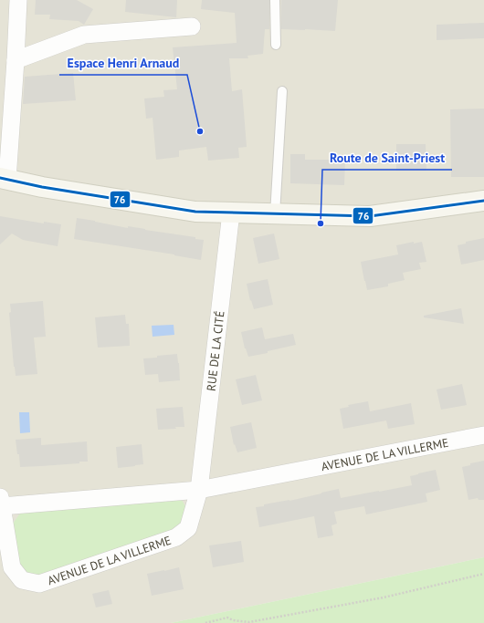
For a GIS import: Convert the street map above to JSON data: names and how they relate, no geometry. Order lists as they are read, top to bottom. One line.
{"streets":{"street":["RUE DE LA CITÉ","AVENUE DE LA VILLERME"]},"crossings":[["RUE DE LA CITÉ","AVENUE DE LA VILLERME"]],"places":["Espace Henri Arnaud","Route de Saint-Priest"],"lines":["transit line 76"]}
